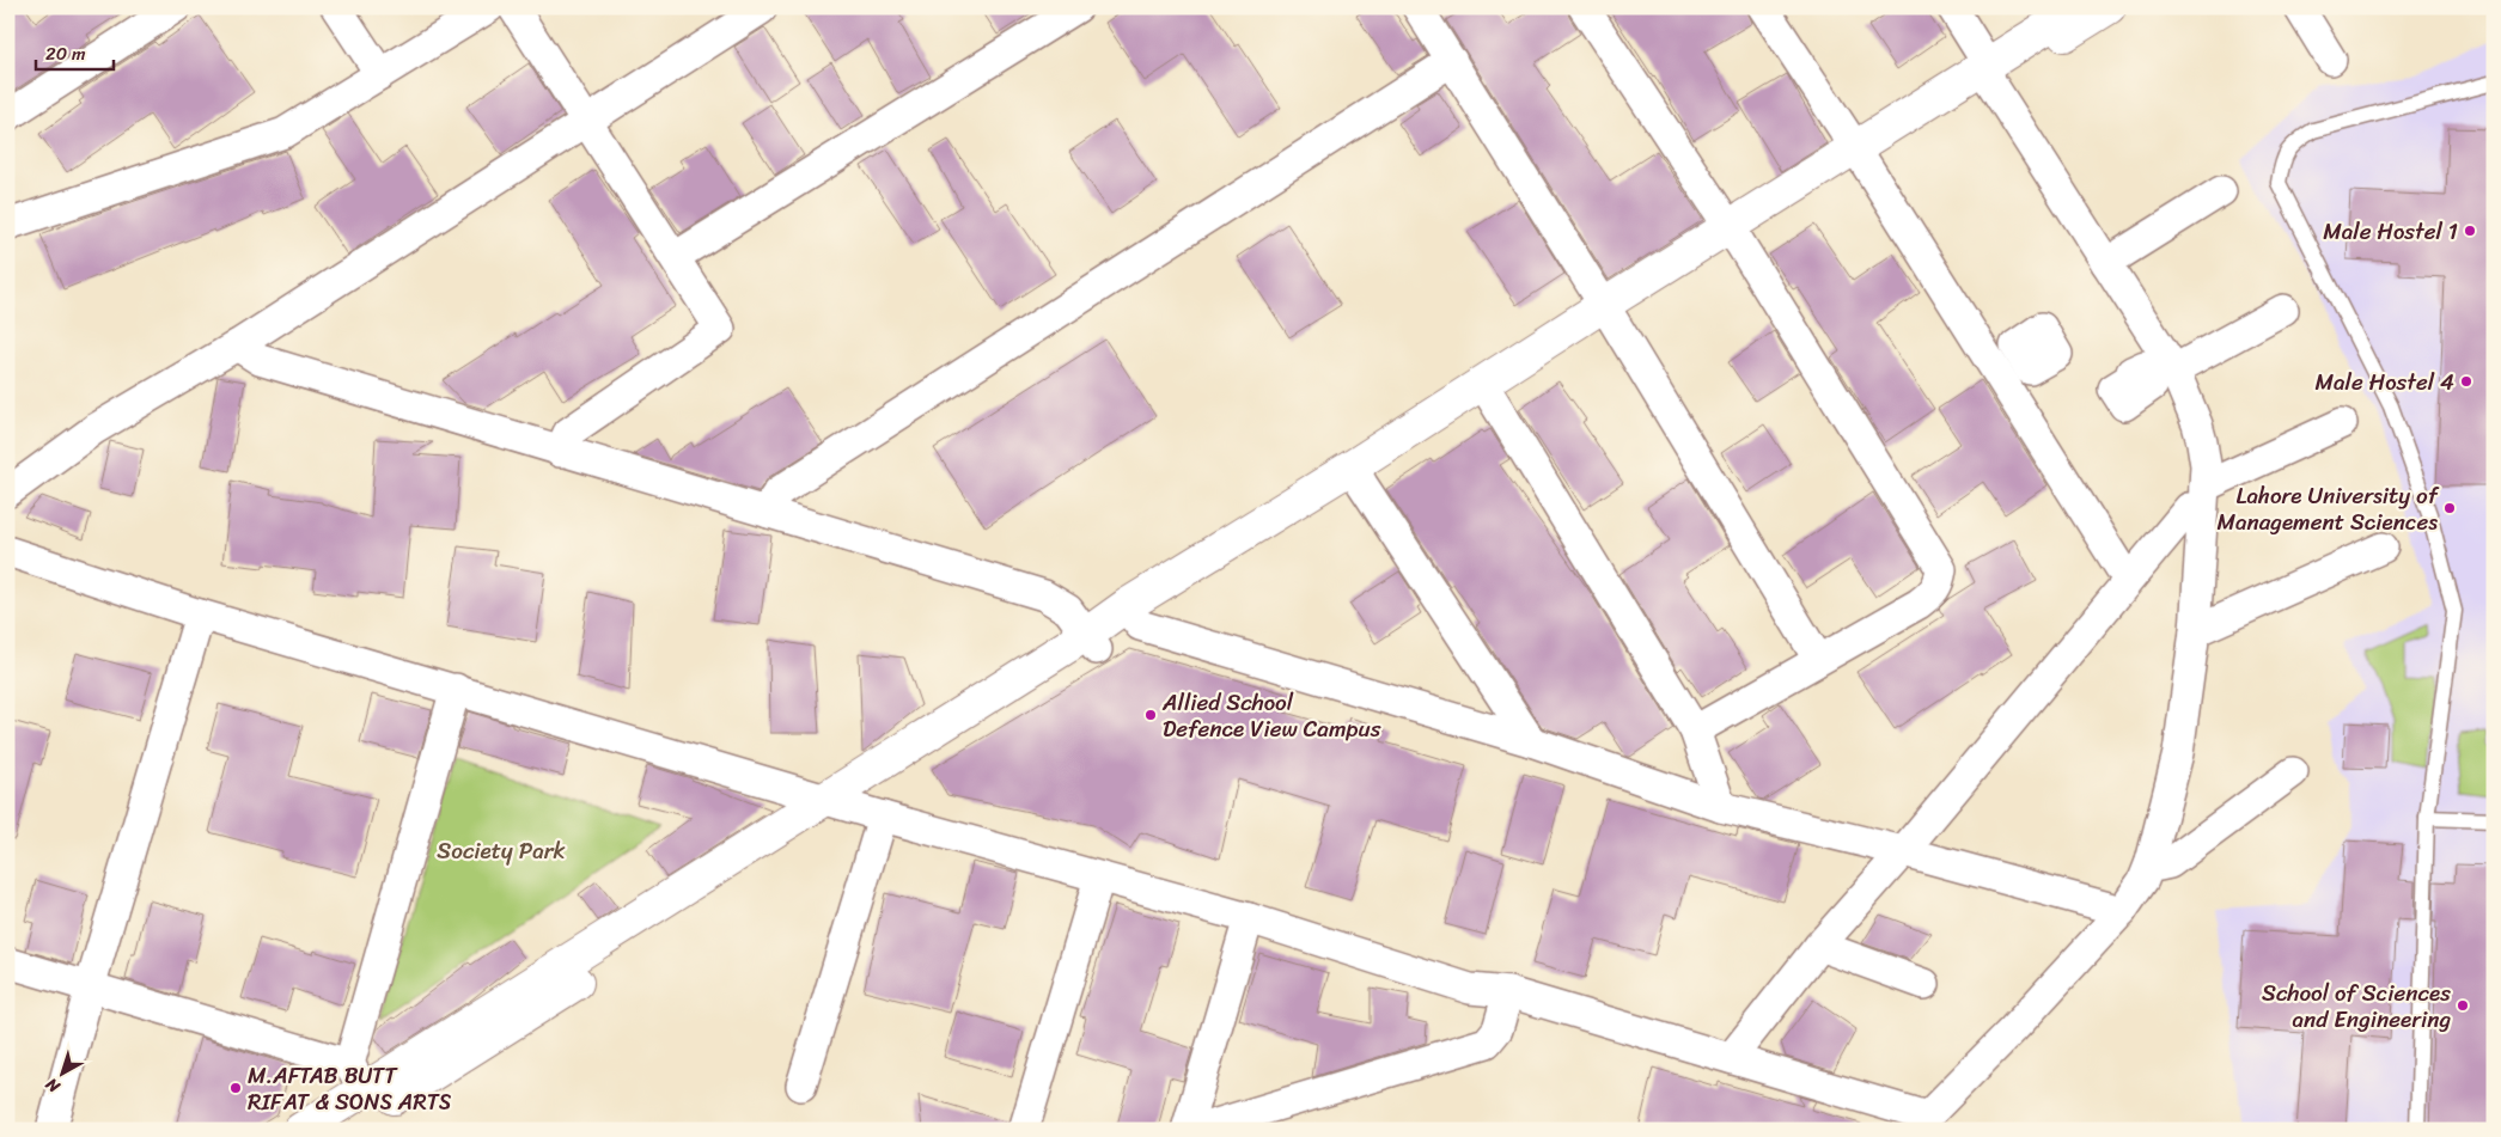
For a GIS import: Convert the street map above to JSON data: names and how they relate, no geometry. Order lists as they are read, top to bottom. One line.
{"parks":["Society Park"],"places":["Male Hostel 1","Male Hostel 4","Lahore University of Management Sciences","Allied School Defence View Campus","School of Sciences and Engineering","M.AFTAB BUTT RIFAT & SONS ARTS"],"scale_bar":"20 m","north":"bottom left"}
